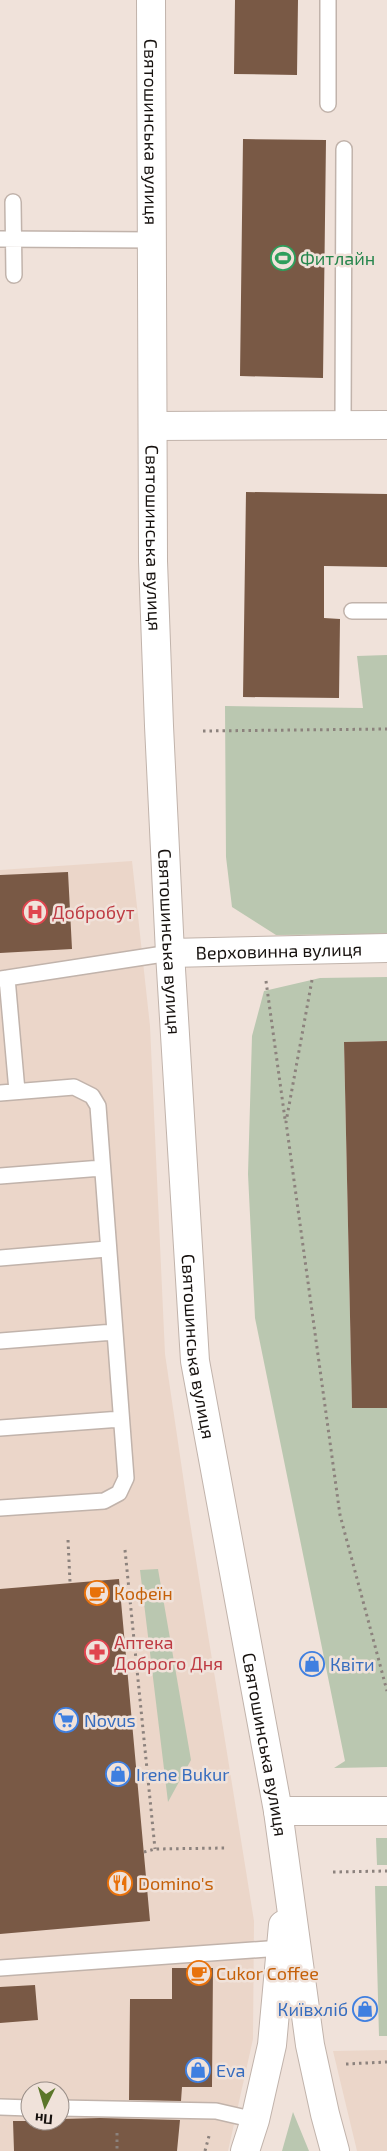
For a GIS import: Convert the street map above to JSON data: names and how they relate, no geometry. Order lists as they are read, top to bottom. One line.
{"streets":{"main road":["Святошинська вулиця","Верховинна вулиця"]},"crossings":[["Святошинська вулиця","Верховинна вулиця"]],"places":{"sports":["Фитлайн"],"hospital":["Добробут"],"cafe":["Кофеїн","Cukor Coffee"],"pharmacy":["Аптека Доброго Дня"],"shop":["Квіти","Irene Bukur","Київхліб","Eva"],"supermarket":["Novus"],"restaurant":["Domino's"]},"north":"bottom"}
